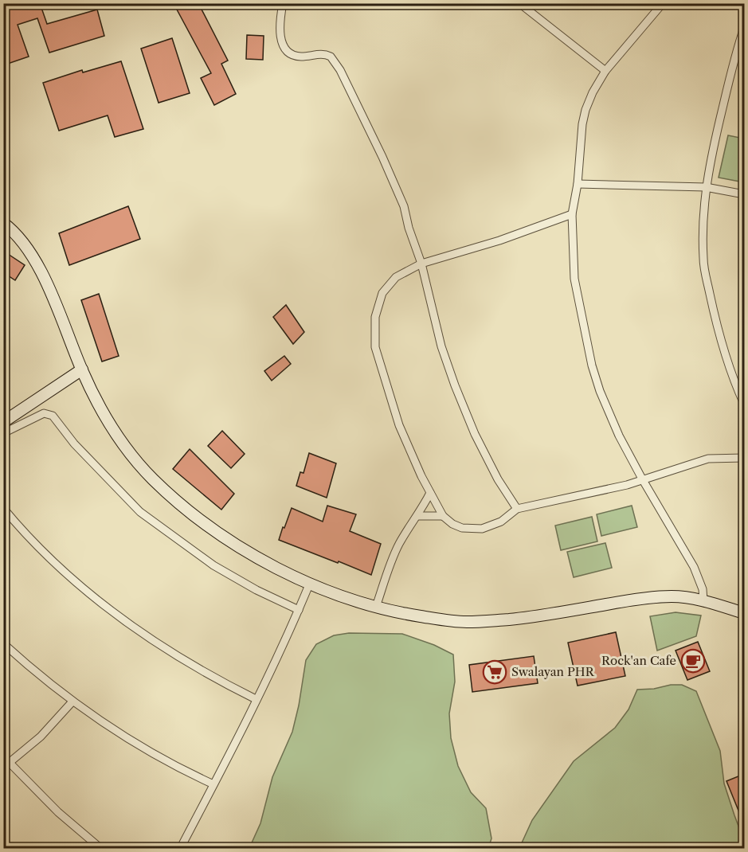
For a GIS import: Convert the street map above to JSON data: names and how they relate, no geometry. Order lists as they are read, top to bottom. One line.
{"places":{"cafe":["Rock'an Cafe"],"supermarket":["Swalayan PHR"]}}
